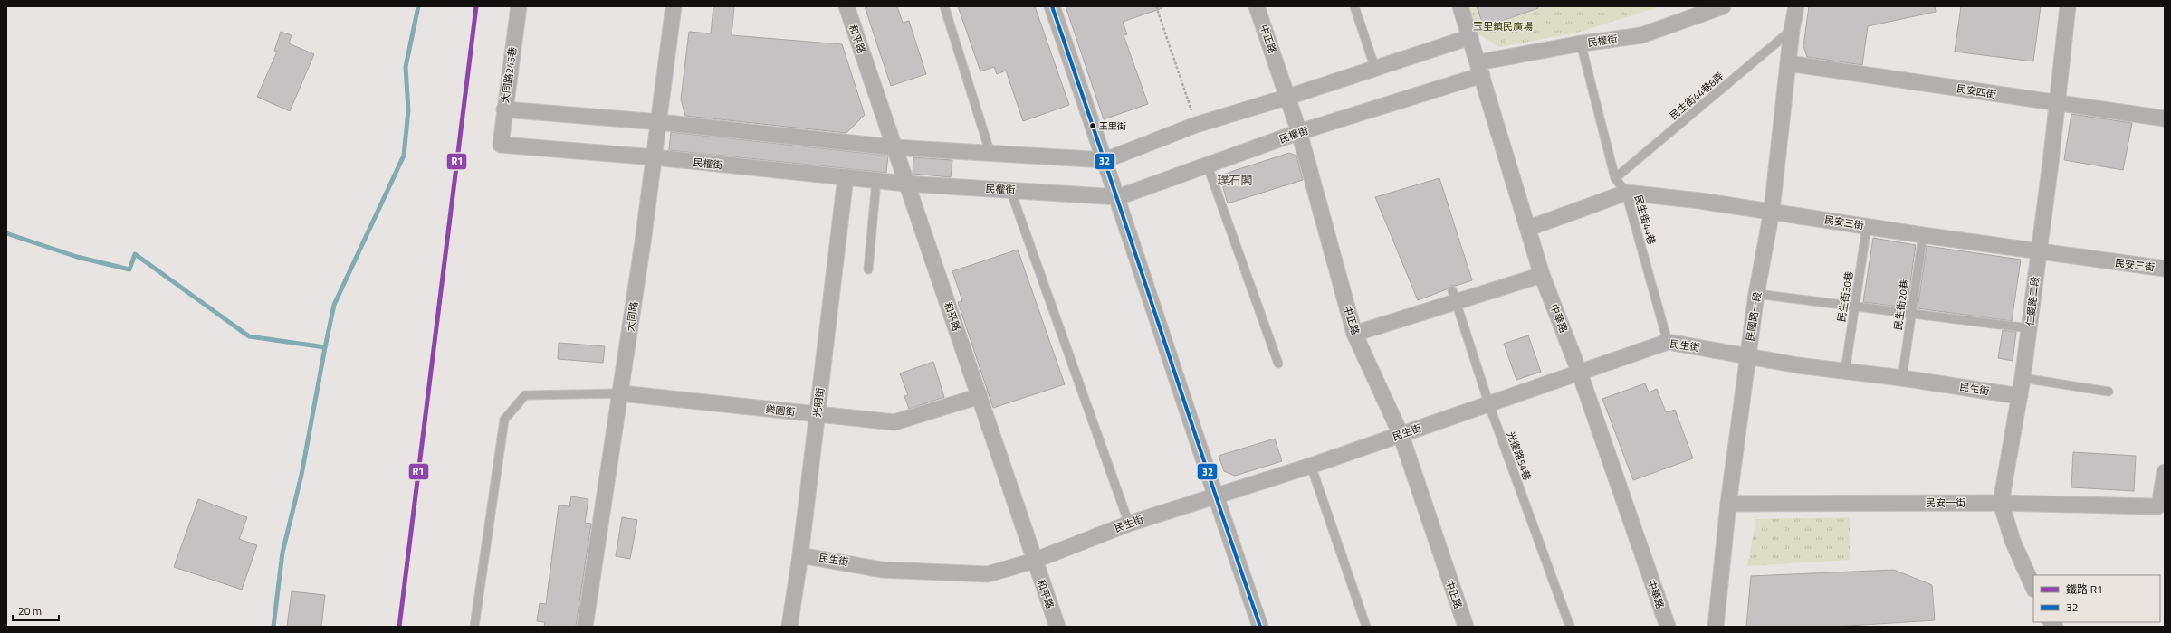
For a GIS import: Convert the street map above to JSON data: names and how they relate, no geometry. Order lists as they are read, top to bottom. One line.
{"streets":{"street":["和平路","中正路","民權街","大同路245巷","民安四街","民安三街","仁愛路二段","大同路","民國路一段","中華路","民生街","光明街","樂園街","民安一街"],"lane":["民生街44巷8弄","民生街44巷","民生街30巷","民生街20巷","光復路54巷"]},"crossings":[["和平路","民權街"],["和平路","民生街"],["和平路","樂園街"],["中正路","民權街"],["中正路","民生街"],["民權街","大同路245巷"],["民權街","民生街44巷"],["民權街","大同路"],["民權街","中華路"],["民權街","光明街"],["民安四街","仁愛路二段"],["民安四街","民國路一段"],["民生街44巷8弄","民生街44巷"],["民生街44巷8弄","民國路一段"],["民生街44巷","民安三街"],["民生街44巷","民生街"],["民安三街","民生街30巷"],["民安三街","仁愛路二段"],["民安三街","民生街20巷"],["民安三街","民國路一段"],["民安三街","中華路"],["民生街30巷","民生街"],["仁愛路二段","民生街"],["仁愛路二段","民安一街"],["民生街20巷","民生街"],["大同路","樂園街"],["民國路一段","民生街"],["民國路一段","民安一街"],["中華路","民生街"],["民生街","光明街"],["民生街","光復路54巷"],["光明街","樂園街"]],"districts":["璞石閣"],"parks":["玉里鎮民廣場"],"places":["玉里街"],"lines":["rail line R1","transit line 32"],"legend":["鐵路 R1","32"],"scale_bar":"20 m"}
